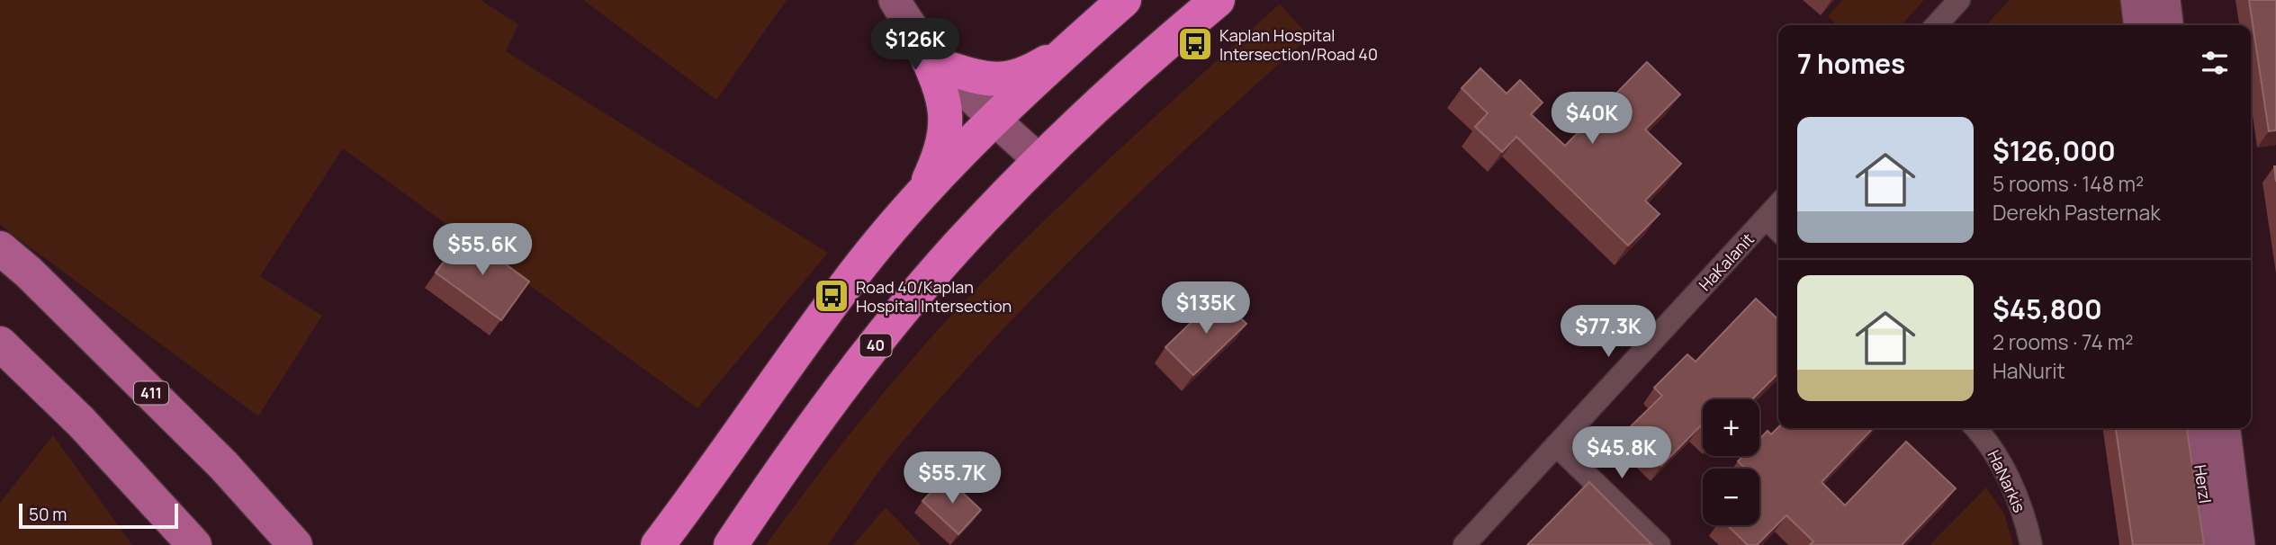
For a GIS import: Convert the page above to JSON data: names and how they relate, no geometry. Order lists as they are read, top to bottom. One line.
{"streets":{"highway":["40"],"main road":["411"],"street":["HaKalanit","HaNarkis","Herzl"]},"places":{"bus stop":["Kaplan Hospital Intersection/Road 40","Road 40/Kaplan Hospital Intersection"]},"scale_bar":"50 m","page":{"price":["$126K","$40K","$55.6K","$135K","$77.3K","$45.8K","$55.7K"],"heading":"7 homes","list":[{"name":"$126,000","note":"5 rooms · 148 m² · Derekh Pasternak"},{"name":"$45,800","note":"2 rooms · 74 m² · HaNurit"}],"map_buttons":["+","−"],"scale":"50 m"}}
